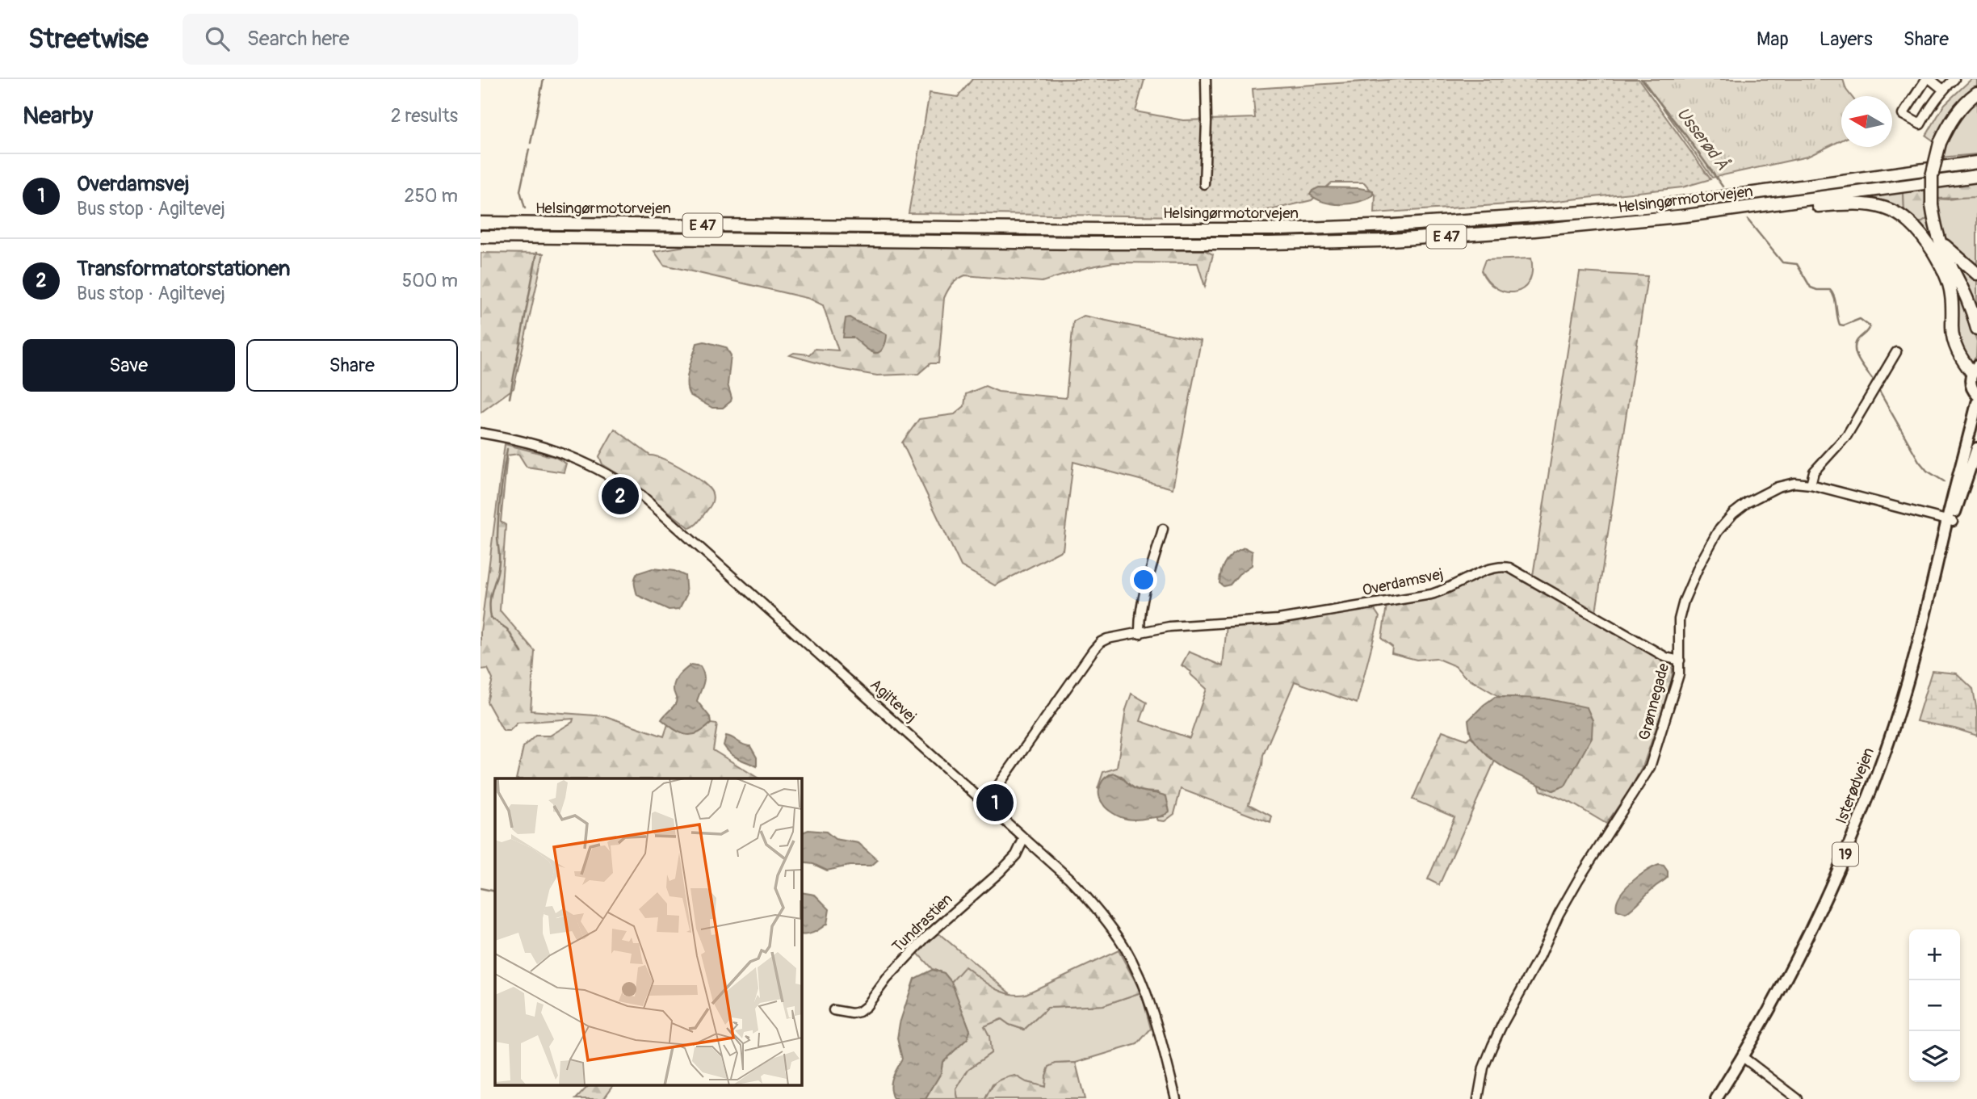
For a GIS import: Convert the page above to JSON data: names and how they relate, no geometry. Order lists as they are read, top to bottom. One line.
{"streets":{"highway":["Helsingørmotorvejen","E 47"],"main road":["Isterødvejen","19"],"street":["Overdamsvej","Agiltevej","Grønnegade","Tundrastien"]},"crossings":[["Overdamsvej","Agiltevej"],["Overdamsvej","Grønnegade"],["Agiltevej","Tundrastien"],["Grønnegade","Isterødvejen"]],"water":["Usserød Å"],"north":"left","page":{"header":"Streetwise","search":"Search here","nav":["Map","Layers","Share"],"heading":["Nearby","2 results"],"list":[{"mark":"1","name":"Overdamsvej","note":"Bus stop · Agiltevej","value":"250 m"},{"mark":"2","name":"Transformatorstationen","note":"Bus stop · Agiltevej","value":"500 m"}],"buttons":["Save","Share"],"pins":["2","1"],"map_buttons":["+","−"]}}
